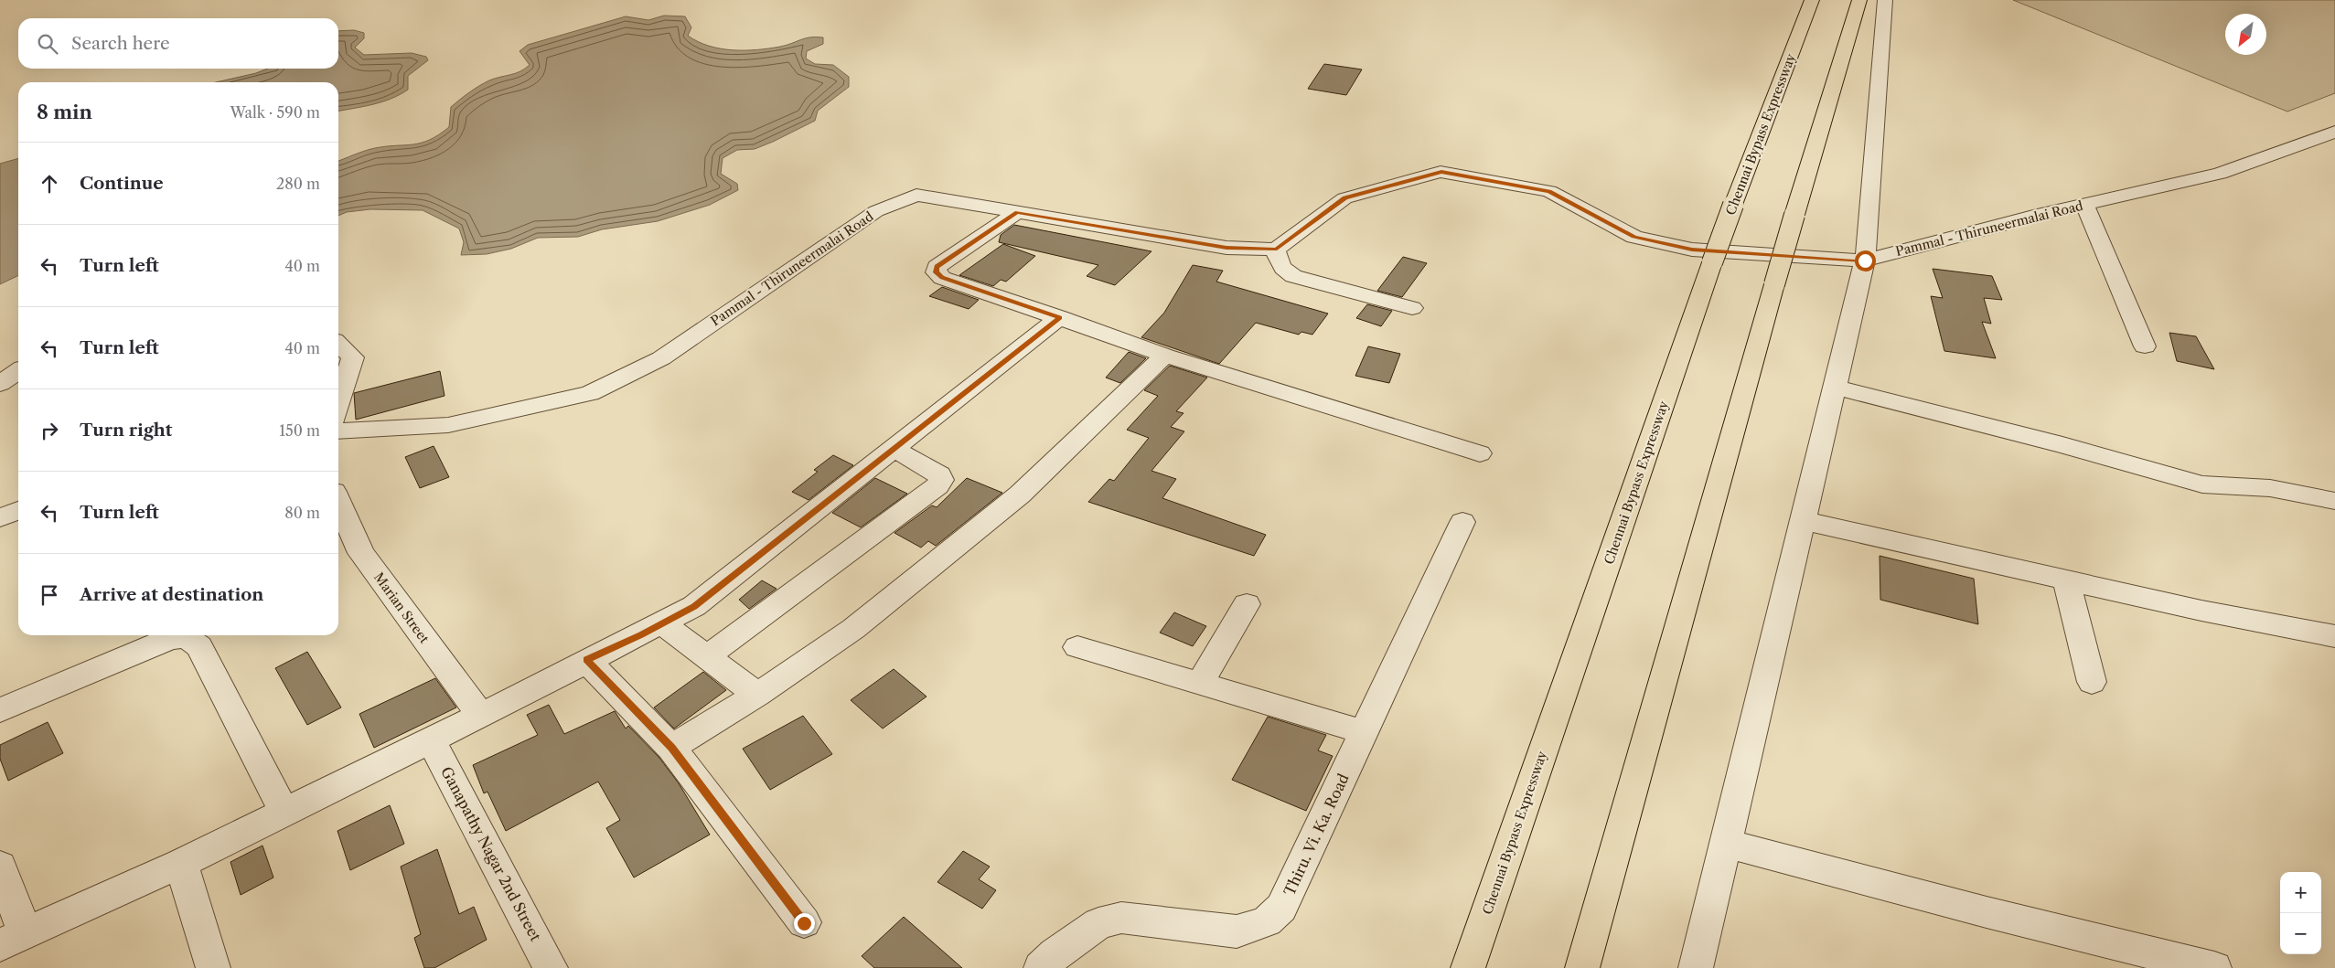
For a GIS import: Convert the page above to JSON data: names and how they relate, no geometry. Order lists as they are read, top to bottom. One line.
{"streets":{"highway":["Chennai Bypass Expressway"],"street":["Pammal - Thiruneermalai Road","Marian Street","Thiru. Vi. Ka. Road","Ganapathy Nagar 2nd Street"]},"north":"bottom left","page":{"search":"Search here","heading":["8 min","Walk · 590 m"],"list":[["Continue","280 m"],["Turn left","40 m"],["Turn left","40 m"],["Turn right","150 m"],["Turn left","80 m"],"Arrive at destination"],"map_buttons":["+","−"]}}
